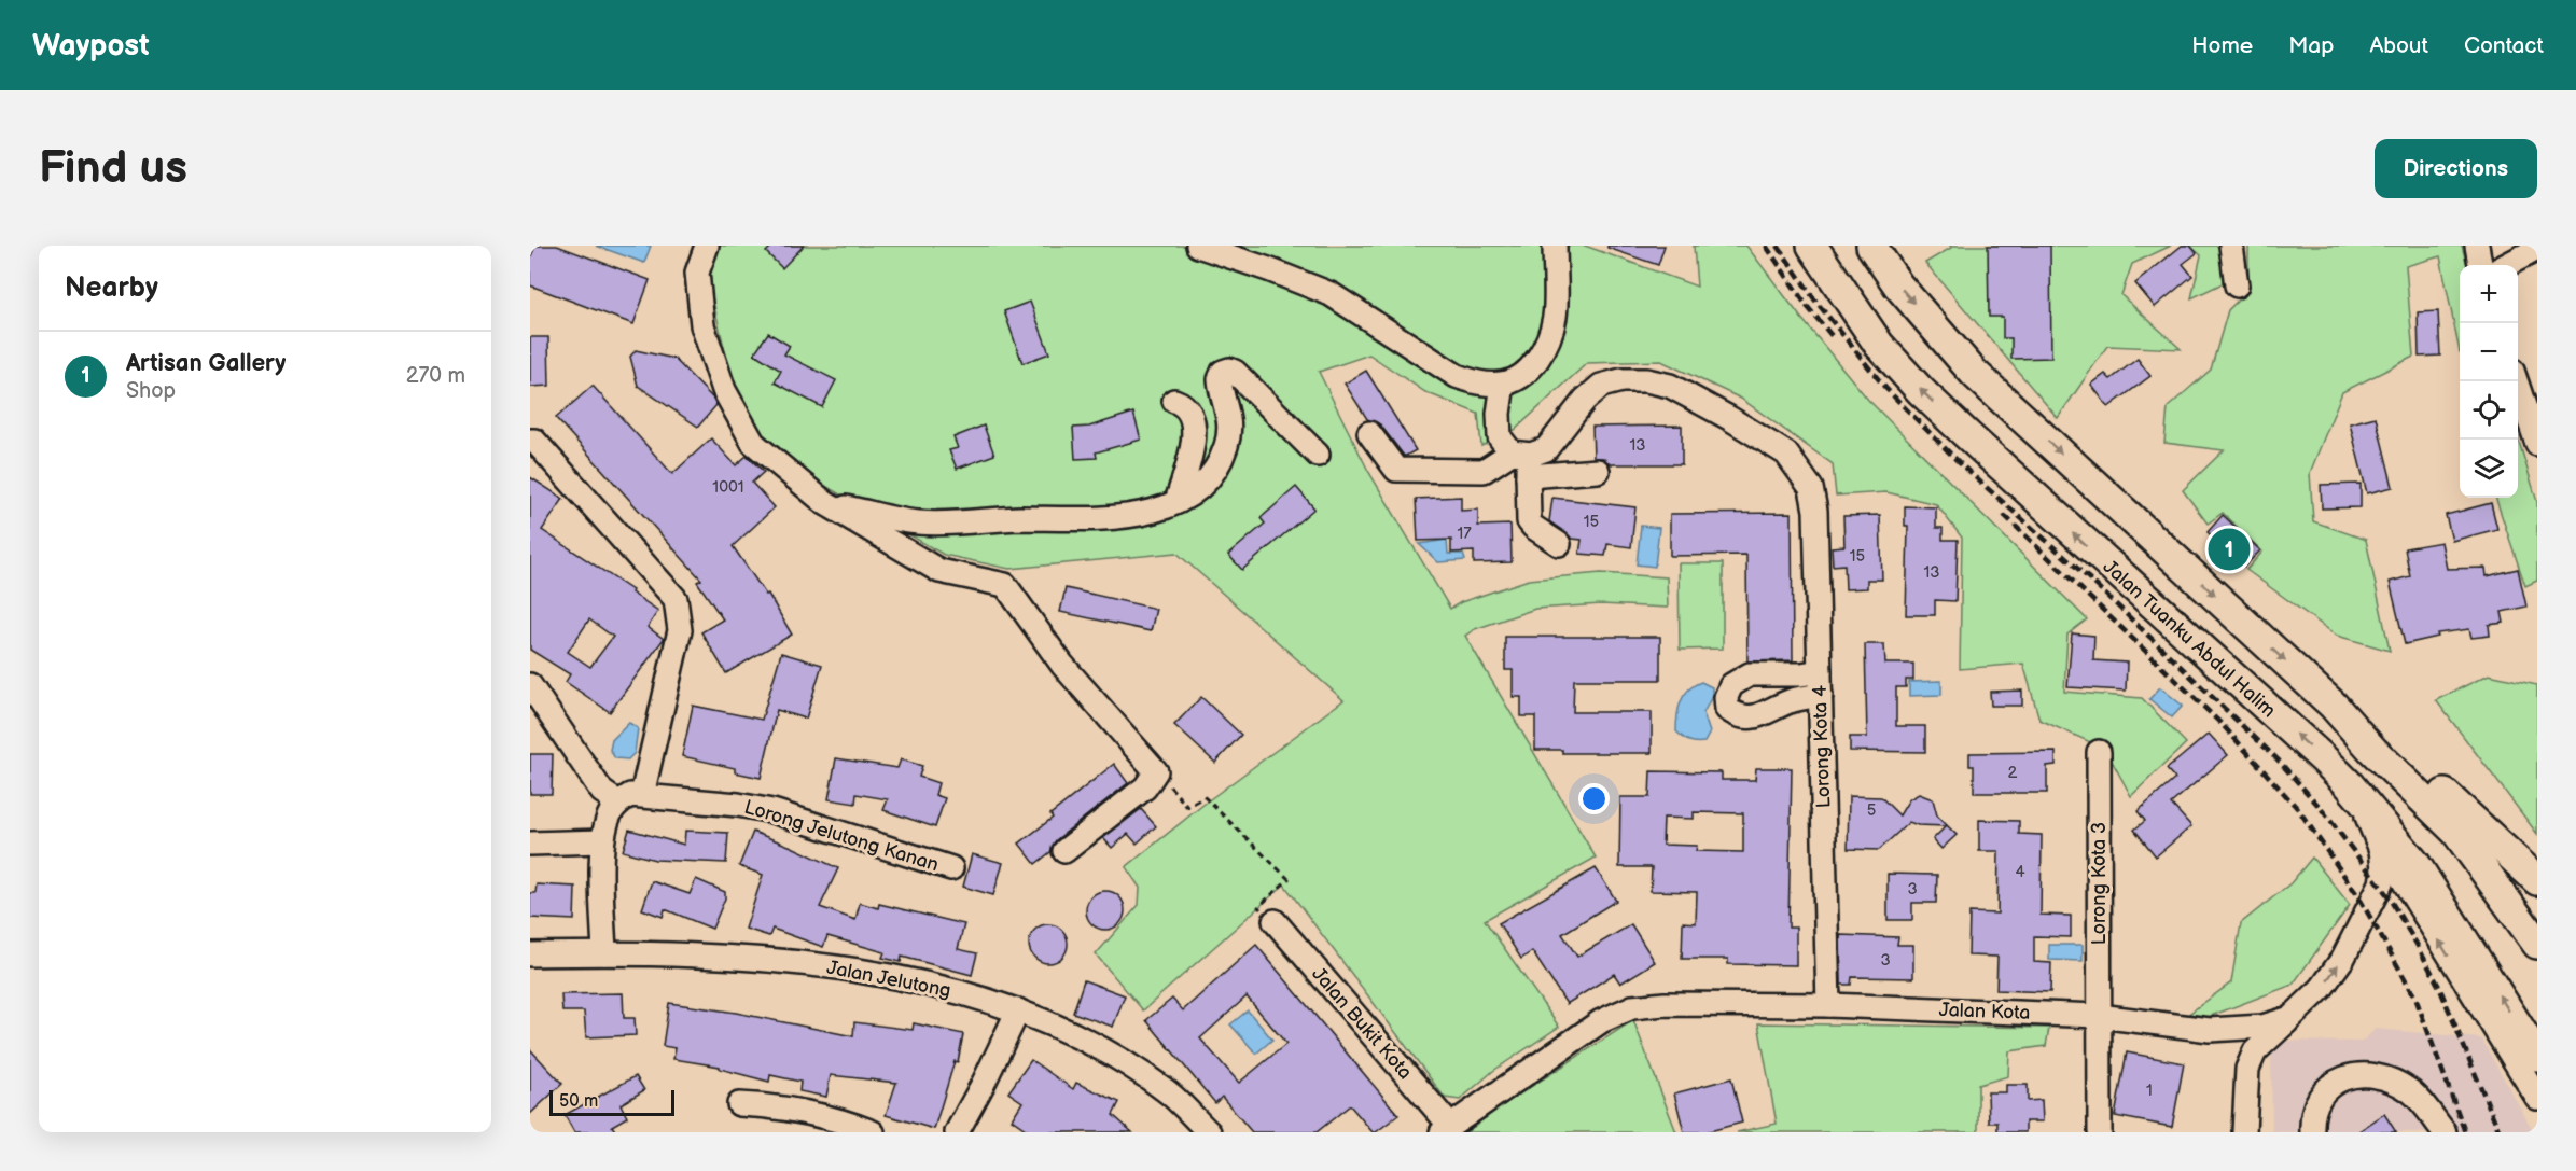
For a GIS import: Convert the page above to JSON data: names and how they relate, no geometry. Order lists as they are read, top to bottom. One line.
{"streets":{"main road":["Jalan Tuanku Abdul Halim"],"street":["Lorong Kota 4","Lorong Jelutong Kanan","Lorong Kota 3","Jalan Jelutong","Jalan Kota","Jalan Bukit Kota"]},"crossings":[["Jalan Tuanku Abdul Halim","Jalan Kota"],["Lorong Kota 4","Jalan Kota"],["Lorong Kota 3","Jalan Kota"],["Jalan Kota","Jalan Bukit Kota"]],"house_numbers":["13","1001","15","17","15","13","2","5","4","3","3","1"],"scale_bar":"50 m","page":{"header":"Waypost","nav":["Home","Map","About","Contact"],"buttons":"Directions","title":"Find us","heading":"Nearby","map_buttons":["+","−"],"list":[{"mark":"1","name":"Artisan Gallery","note":"Shop","value":"270 m"}],"pins":"1","scale":"50 m"}}
